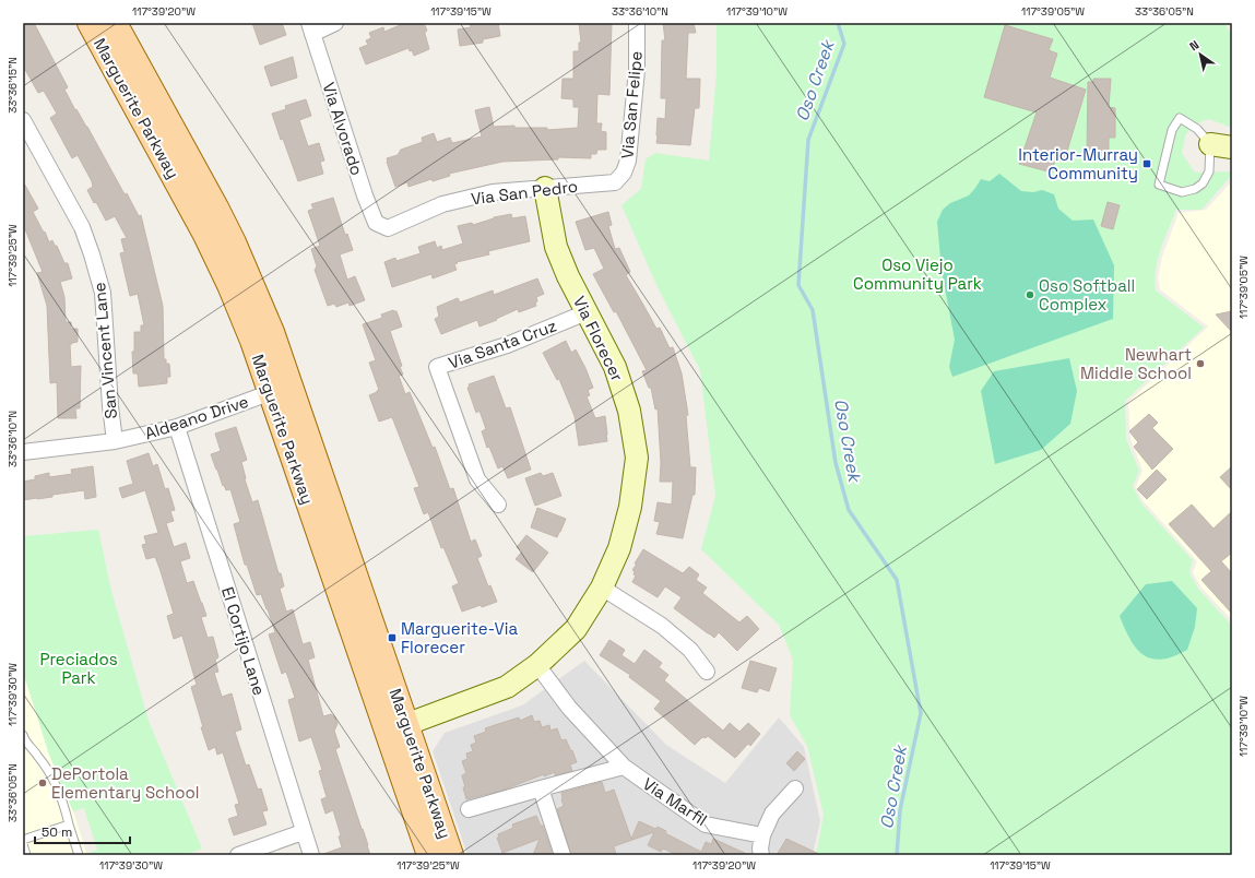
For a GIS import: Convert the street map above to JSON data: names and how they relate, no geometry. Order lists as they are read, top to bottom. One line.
{"streets":{"main road":["Marguerite Parkway"],"street":["Via San Felipe","Via Alvorado","Via San Pedro","Via Florecer","Via Santa Cruz","San Vincent Lane","Aldeano Drive","El Cortijo Lane","Via Marfil"]},"crossings":[["Via San Felipe","Via San Pedro"],["Marguerite Parkway","Via Florecer"],["Marguerite Parkway","Aldeano Drive"],["Via Alvorado","Via San Pedro"],["Via San Pedro","Via Florecer"],["Via Florecer","Via Santa Cruz"],["Via Florecer","Via Marfil"],["San Vincent Lane","Aldeano Drive"],["Aldeano Drive","El Cortijo Lane"]],"water":["Oso Creek"],"parks":["Oso Viejo Community Park","Preciados Park"],"places":{"transit":["Interior-Murray Community","Marguerite-Via Florecer"],"other":["Oso Softball Complex","Newhart Middle School","DePortola Elementary School"]},"scale_bar":"50 m","north":"top left","coordinates":["117°39'20\"W","117°39'15\"W","33°36'10\"N","117°39'10\"W","117°39'05\"W","33°36'05\"N","33°36'15\"N","117°39'25\"W","117°39'30\"W"]}
